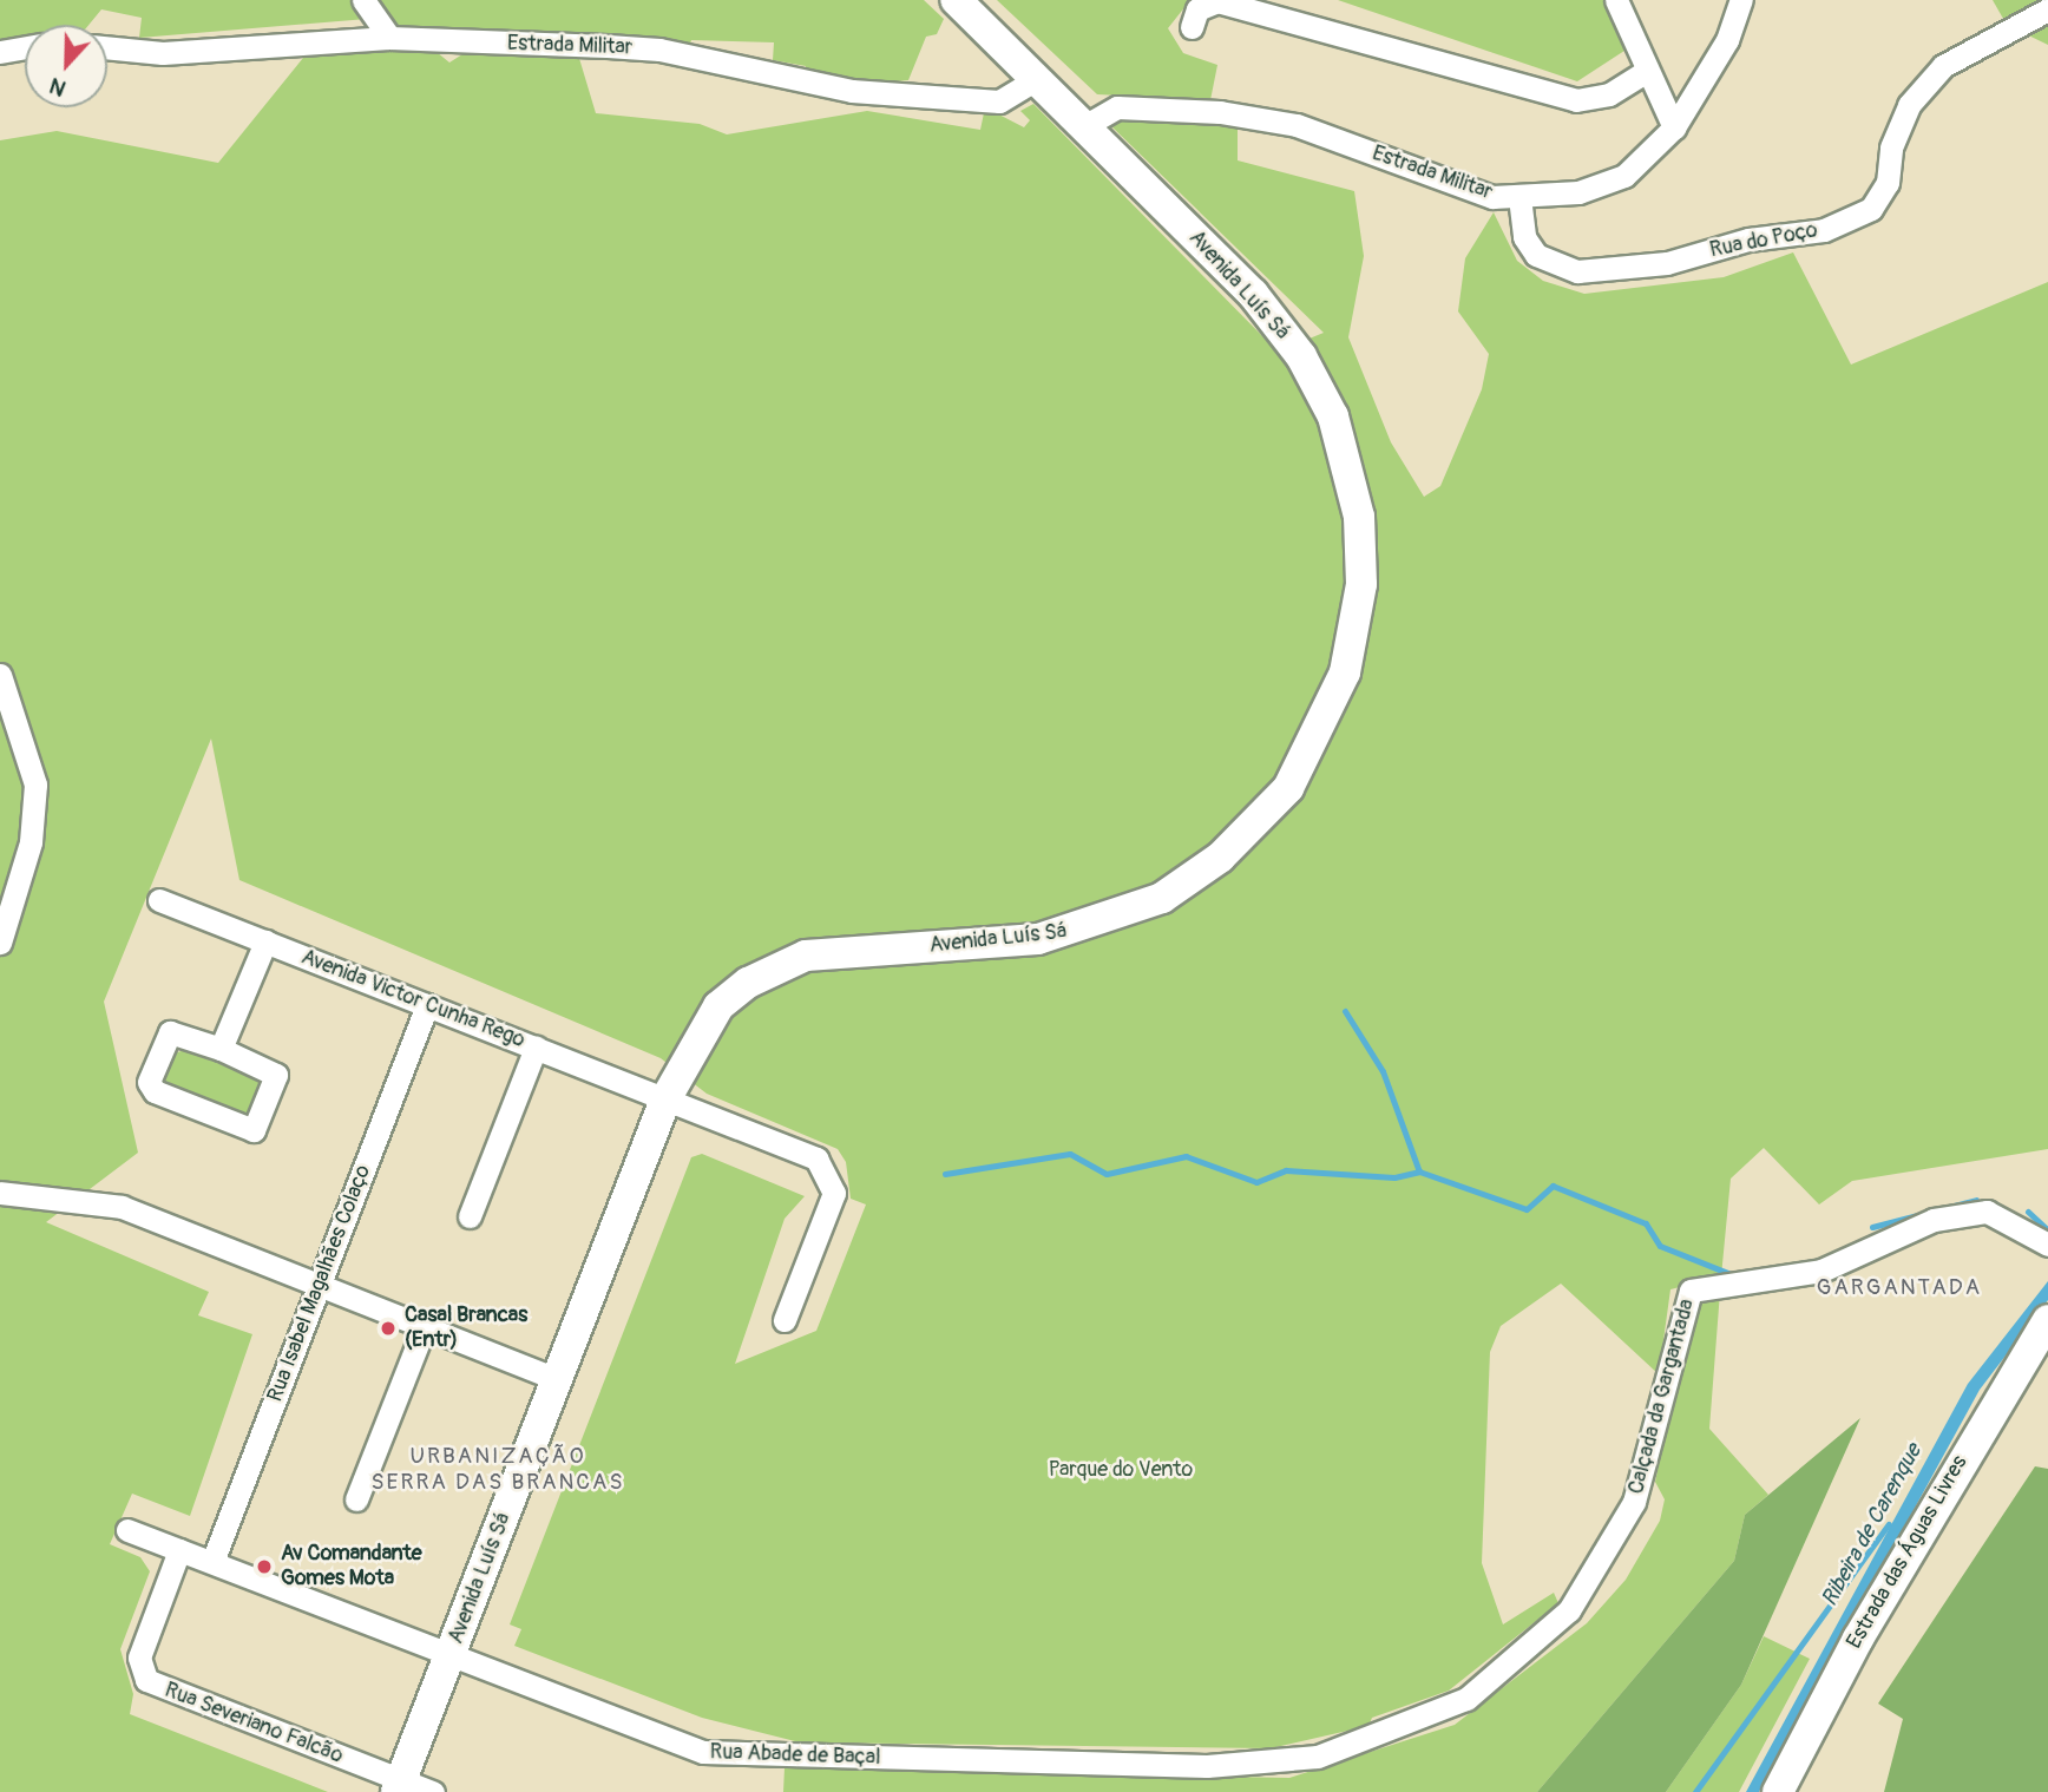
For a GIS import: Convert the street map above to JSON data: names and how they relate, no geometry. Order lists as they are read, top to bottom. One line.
{"streets":{"street":["Estrada Militar","Rua do Poço","Avenida Luís Sá","Avenida Victor Cunha Rego","Rua Isabel Magalhães Colaço","Calçada da Gargantada","Estrada das Águas Livres","Rua Severiano Falcão","Rua Abade de Baçal"]},"crossings":[["Estrada Militar","Rua do Poço"],["Estrada Militar","Avenida Luís Sá"],["Avenida Luís Sá","Avenida Victor Cunha Rego"],["Avenida Luís Sá","Rua Severiano Falcão"],["Avenida Luís Sá","Rua Abade de Baçal"],["Avenida Victor Cunha Rego","Rua Isabel Magalhães Colaço"],["Rua Isabel Magalhães Colaço","Rua Abade de Baçal"],["Calçada da Gargantada","Rua Abade de Baçal"],["Rua Severiano Falcão","Rua Abade de Baçal"]],"districts":["GARGANTADA","URBANIZAÇÃO SERRA DAS BRANCAS"],"water":["Ribeira de Carenque"],"parks":["Parque do Vento"],"places":["Casal Brancas (Entr)","Av Comandante Gomes Mota"],"north":"bottom"}
